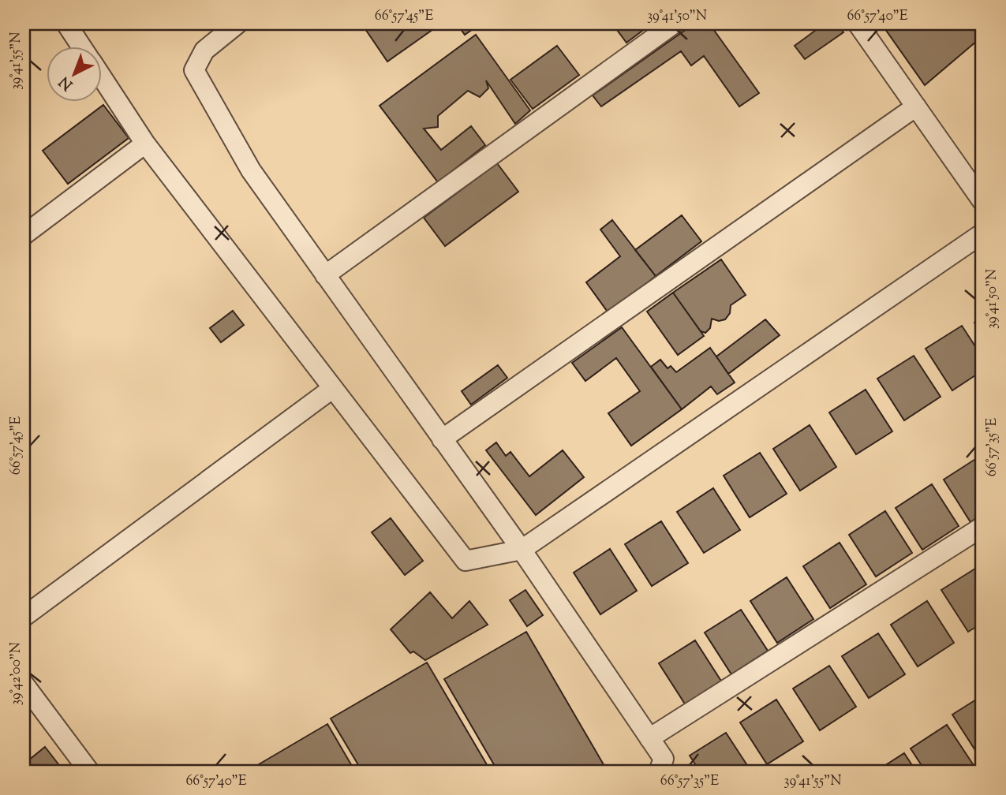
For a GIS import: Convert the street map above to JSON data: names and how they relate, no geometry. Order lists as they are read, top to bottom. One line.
{"north":"bottom left","coordinates":["66°57'45\"E","39°41'50\"N","66°57'40\"E","39°41'55\"N","66°57'35\"E","39°42'00\"N"]}
